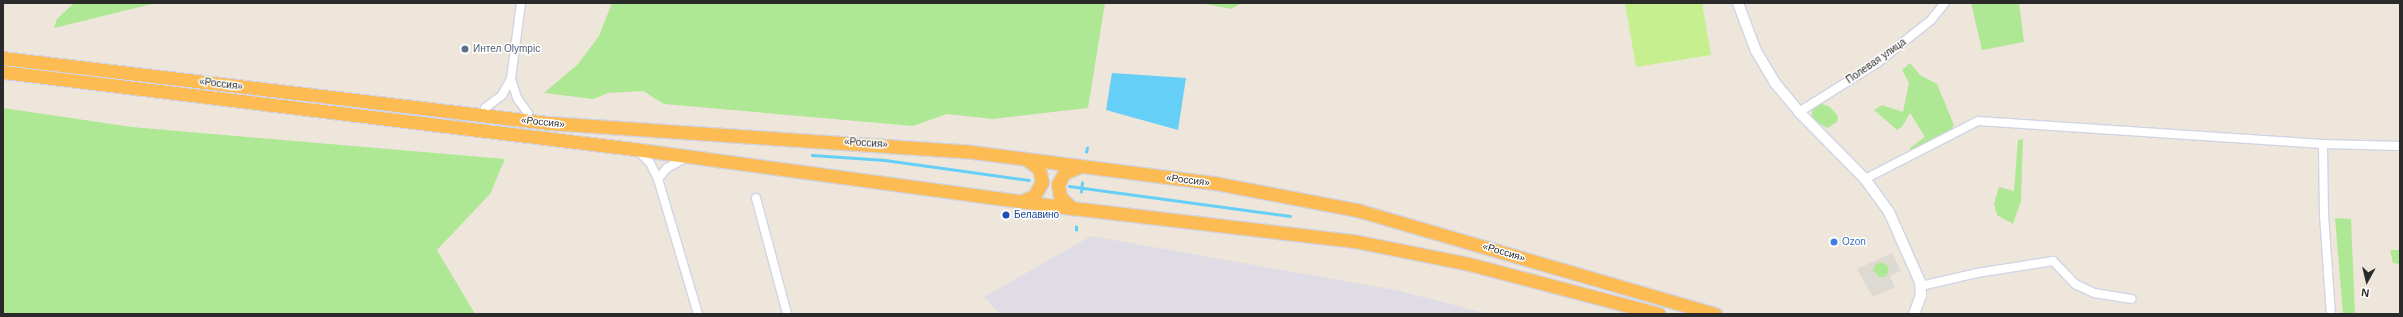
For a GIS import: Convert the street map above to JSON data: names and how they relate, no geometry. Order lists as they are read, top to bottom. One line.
{"streets":{"highway":["«Россия»"],"street":["Полевая улица"]},"places":["Интел Olympic","Белавино","Ozon"],"north":"bottom"}
